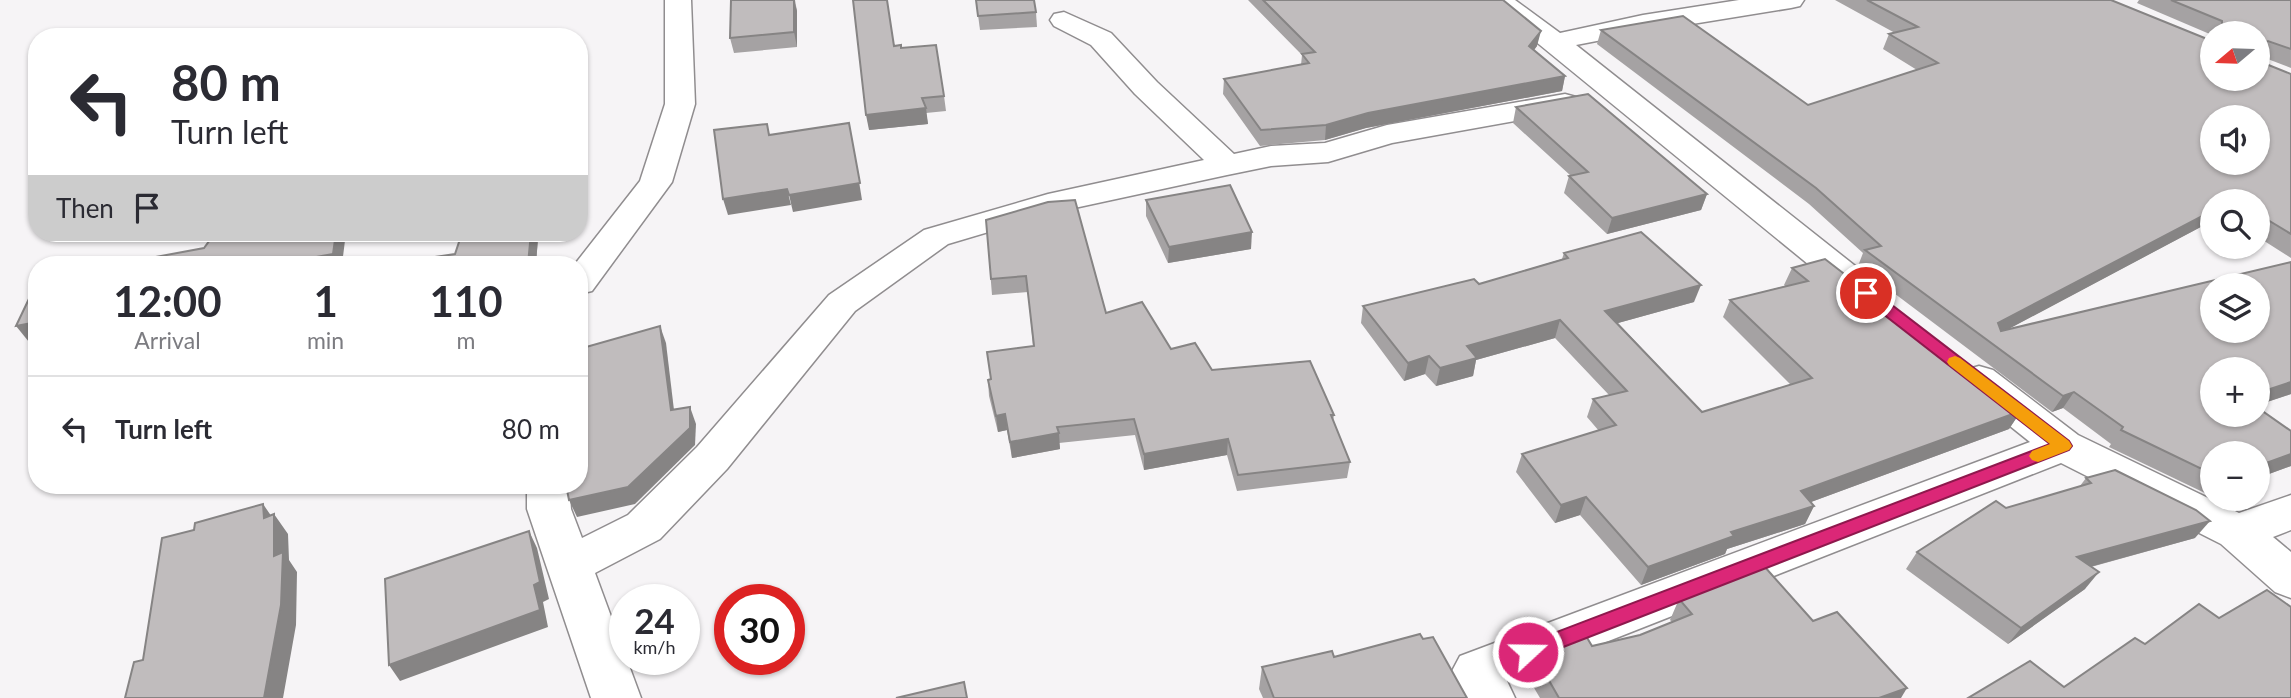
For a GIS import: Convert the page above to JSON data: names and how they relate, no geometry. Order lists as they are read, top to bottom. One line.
{"north":"left","page":{"map_buttons":["+","−"],"turn":["80 m","Turn left"],"then":"Then","eta":["12:00","Arrival","1","min","110","m"],"list":[{"name":"Turn left","value":"80 m"}],"speed":"24 km/h","limit":"30"}}
